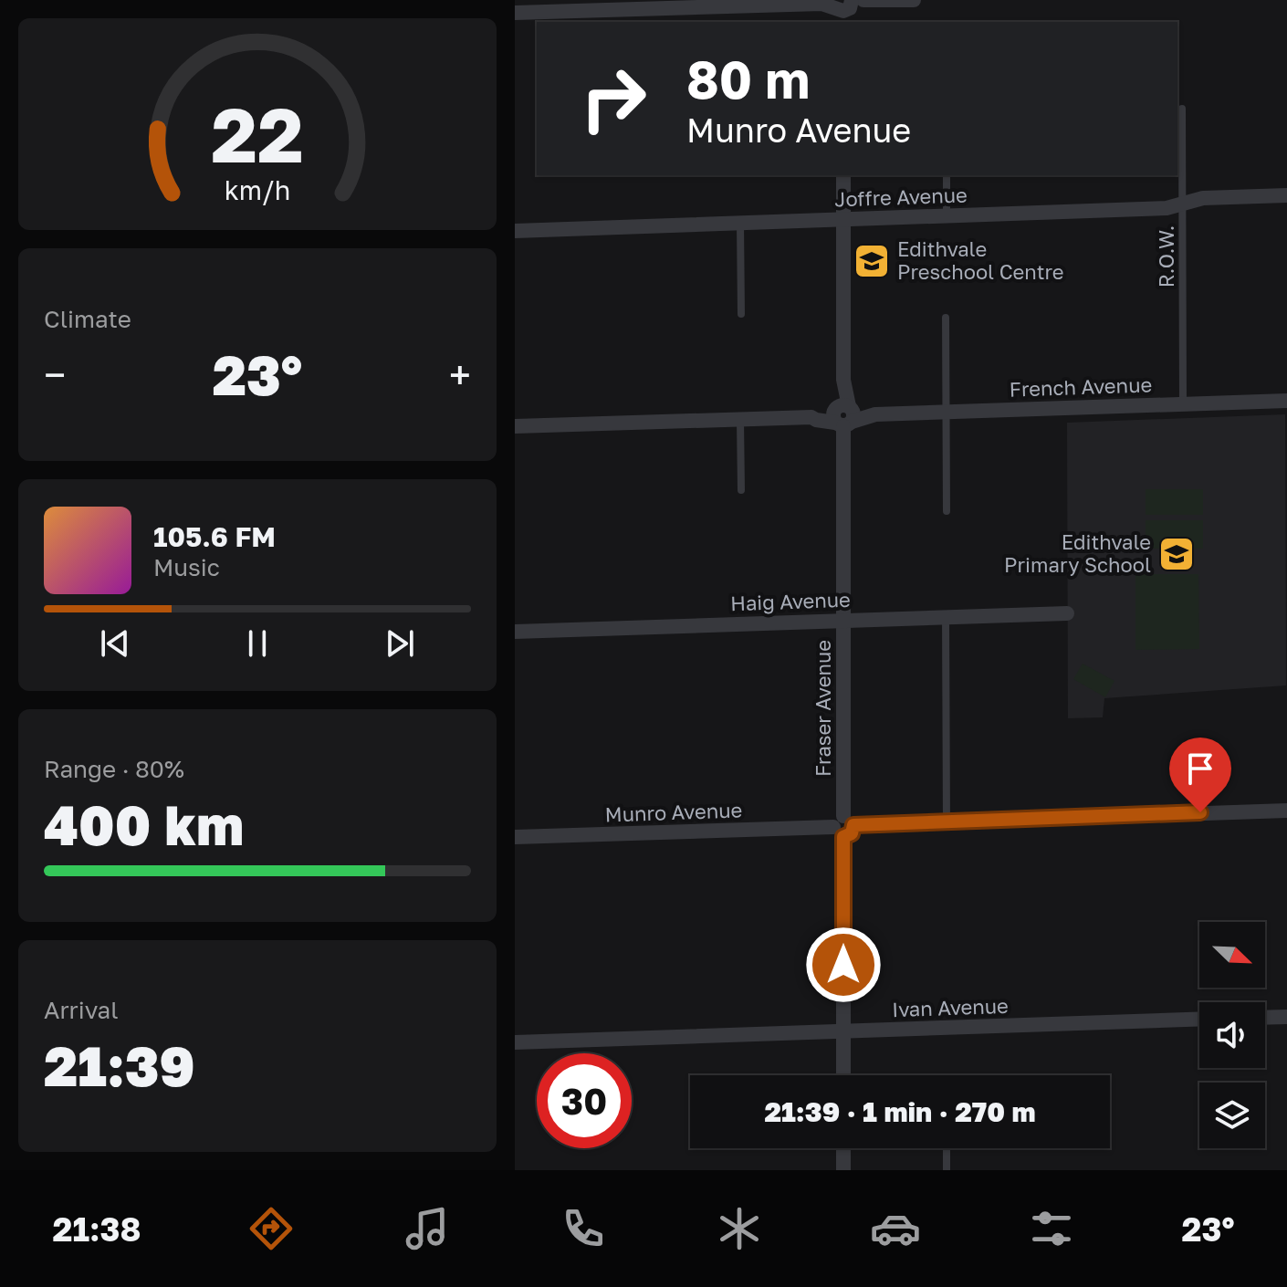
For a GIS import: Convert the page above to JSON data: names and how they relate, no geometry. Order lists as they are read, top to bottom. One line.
{"streets":{"street":["Joffre Avenue","French Avenue","Haig Avenue","Fraser Avenue","Munro Avenue","Ivan Avenue"],"lane":["R.O.W."]},"crossings":[["Joffre Avenue","R.O.W."],["Joffre Avenue","Fraser Avenue"],["R.O.W.","French Avenue"],["French Avenue","Fraser Avenue"],["Haig Avenue","Fraser Avenue"],["Fraser Avenue","Munro Avenue"],["Fraser Avenue","Ivan Avenue"]],"places":{"school or university":["Edithvale Preschool Centre","Edithvale Primary School"]},"north":"bottom right","page":{"turn":["80 m","Munro Avenue"],"tile":["Climate",["Range · 80%","400 km"],["Arrival","21:39"]],"heat":["−","23°","+"],"song":["105.6 FM","Music"],"limit":"30","trip":"21:39 · 1 min · 270 m","tabs":["21:38","23°"],"gauge":["22","km/h"]}}
